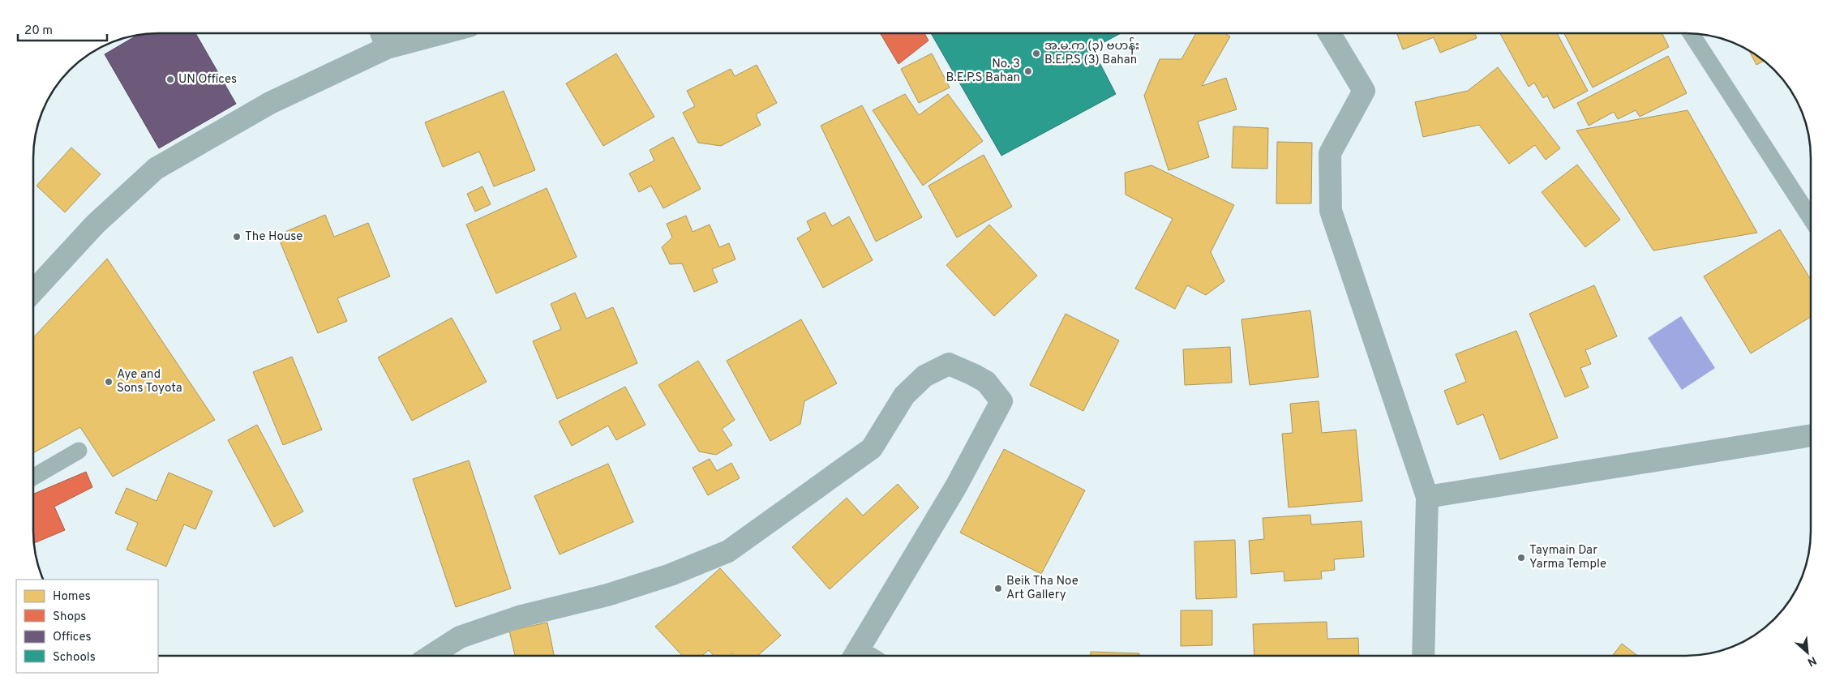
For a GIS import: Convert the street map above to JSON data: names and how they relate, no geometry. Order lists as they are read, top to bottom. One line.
{"places":["အ.မ.က (၃) ဗဟန်း B.E.P.S (3) Bahan","No. 3 B.E.P.S Bahan","UN Offices","The House","Aye and Sons Toyota","Taymain Dar Yarma Temple","Beik Tha Noe Art Gallery"],"legend":["Homes","Shops","Offices","Schools"],"scale_bar":"20 m","north":"bottom right"}
